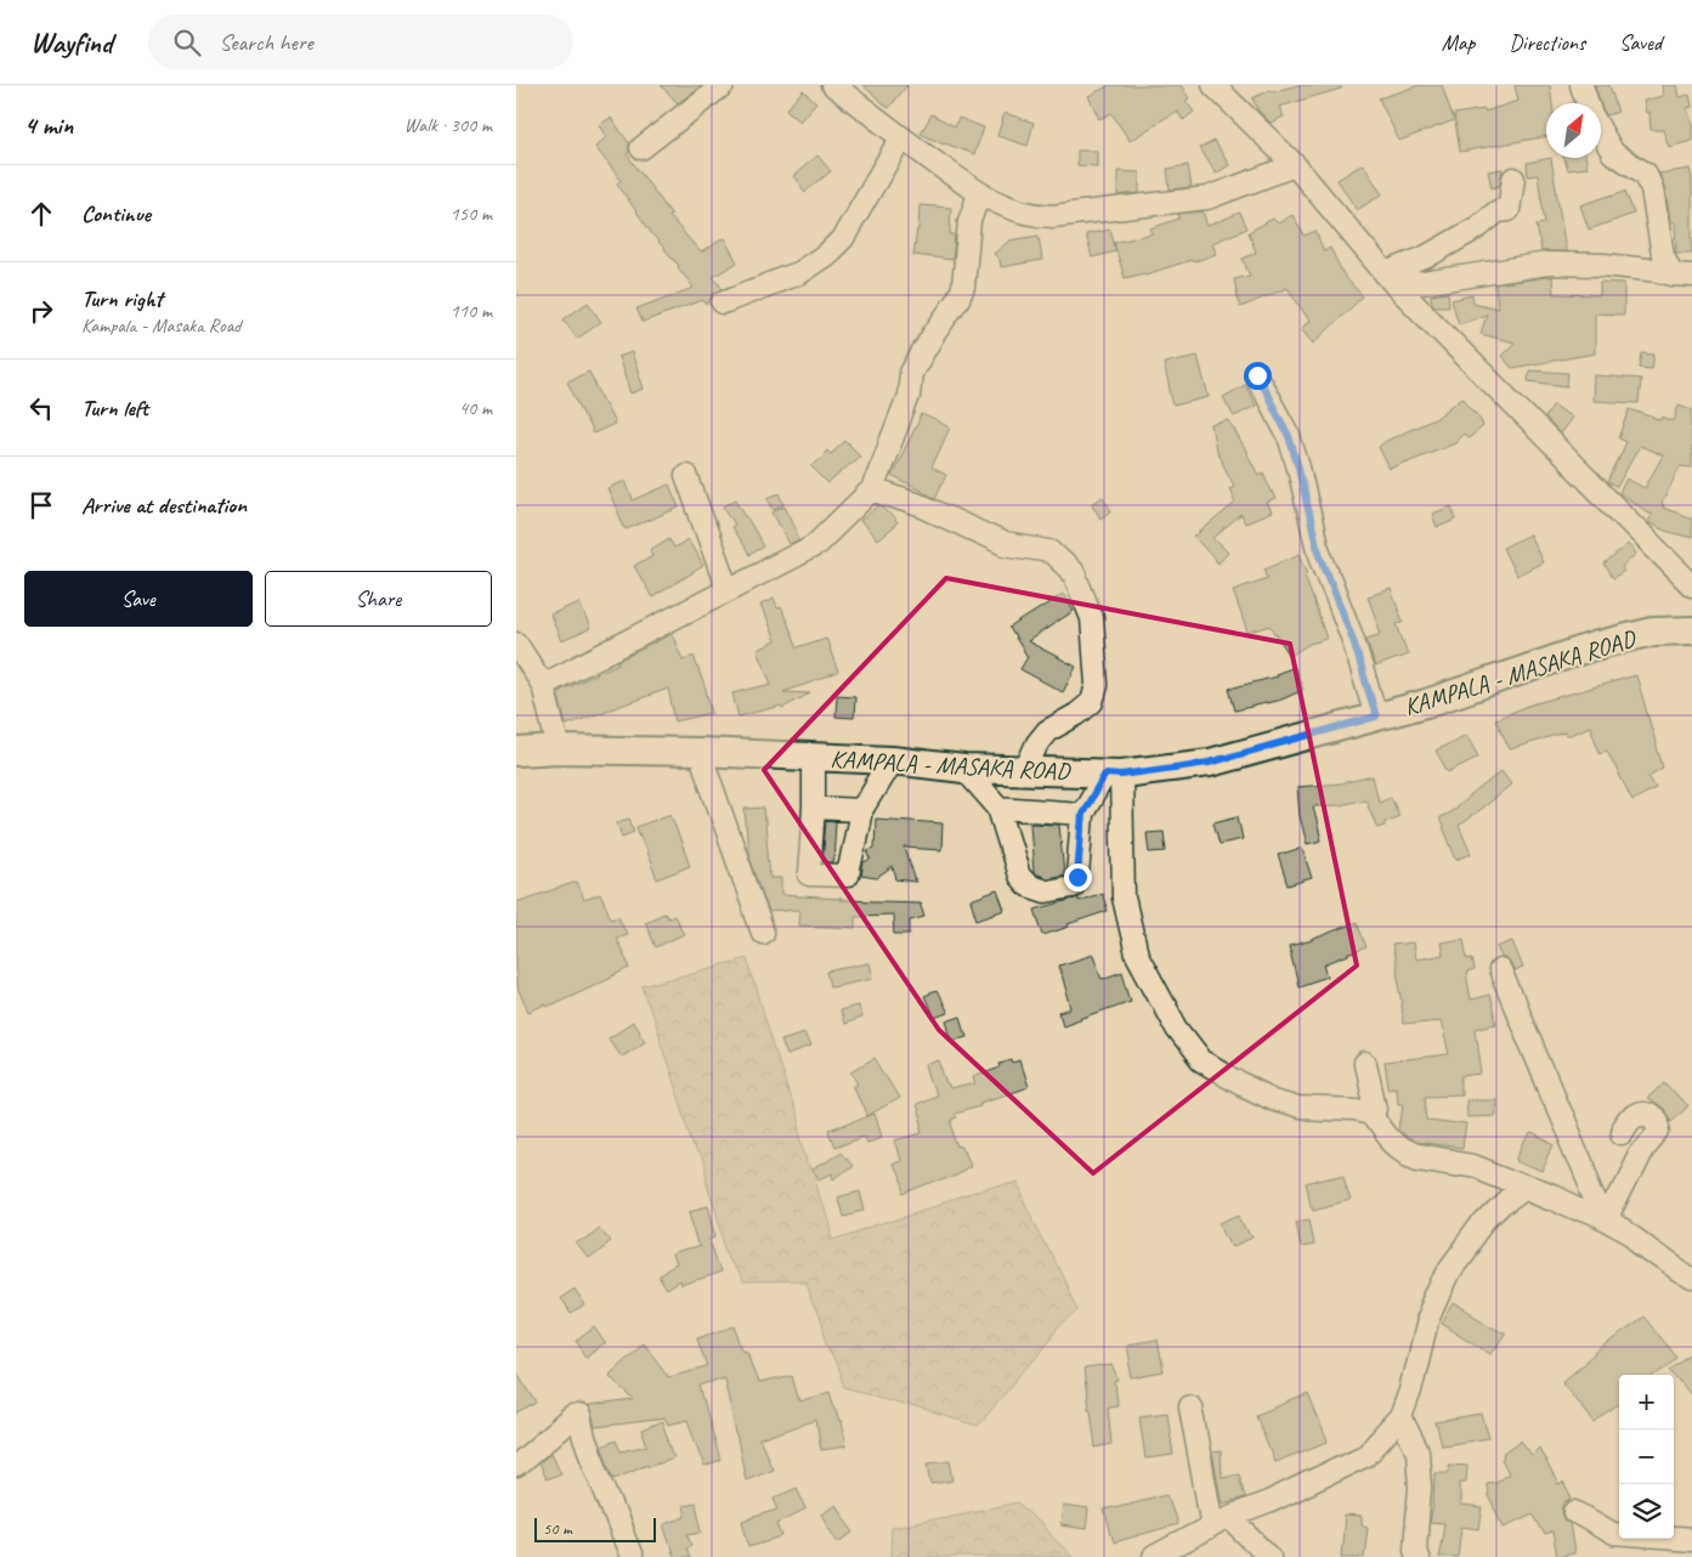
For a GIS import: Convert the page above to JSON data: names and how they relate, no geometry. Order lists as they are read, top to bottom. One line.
{"streets":{"main road":["KAMPALA - MASAKA ROAD"]},"scale_bar":"50 m","north":"top right","page":{"header":"Wayfind","search":"Search here","nav":["Map","Directions","Saved"],"heading":["4 min","Walk · 300 m"],"list":[["Continue","150 m"],["Turn right","Kampala - Masaka Road","110 m"],["Turn left","40 m"],"Arrive at destination"],"buttons":["Save","Share"],"map_buttons":["+","−"],"scale":"50 m"}}
